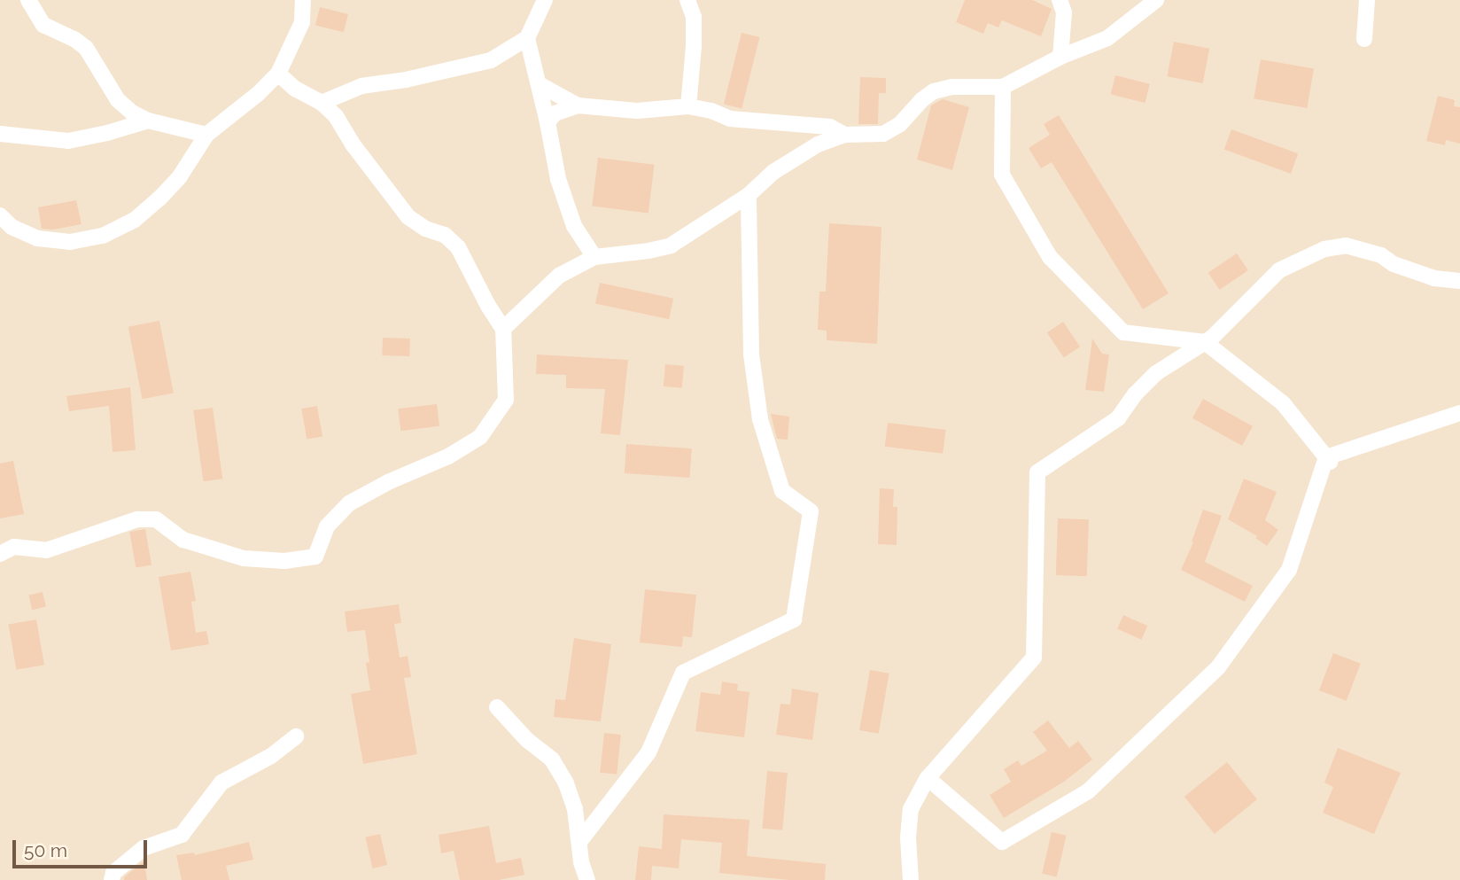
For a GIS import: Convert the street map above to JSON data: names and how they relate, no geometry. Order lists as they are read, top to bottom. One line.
{"scale_bar":"50 m"}
